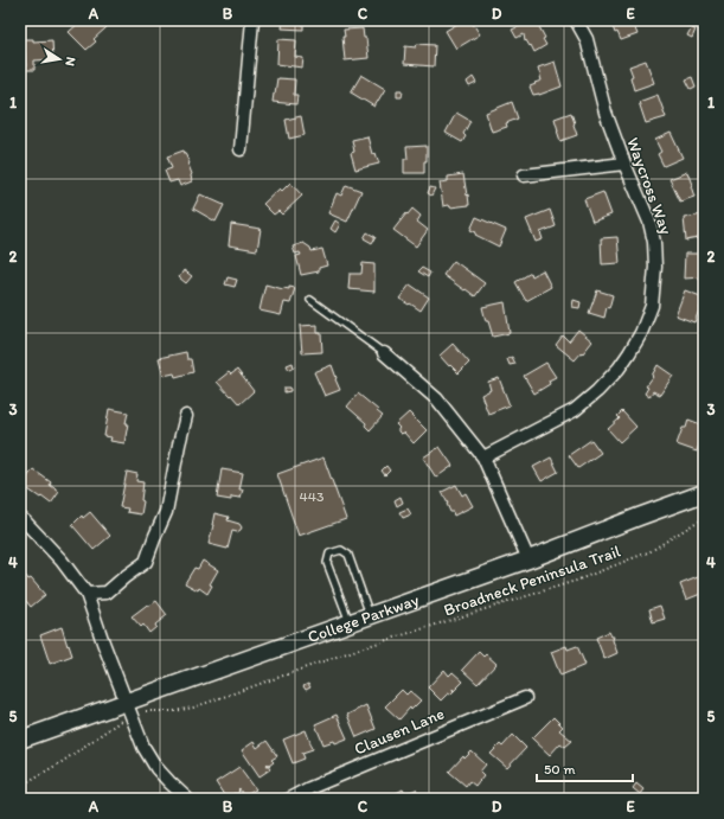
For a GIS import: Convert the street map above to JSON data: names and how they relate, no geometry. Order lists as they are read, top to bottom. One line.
{"streets":{"main road":["College Parkway"],"street":["Waycross Way","Clausen Lane"],"path":["Broadneck Peninsula Trail"]},"house_numbers":["443"],"scale_bar":"50 m","north":"right","grid":{"columns":["A","B","C","D","E"],"rows":["1","2","3","4","5"]}}
